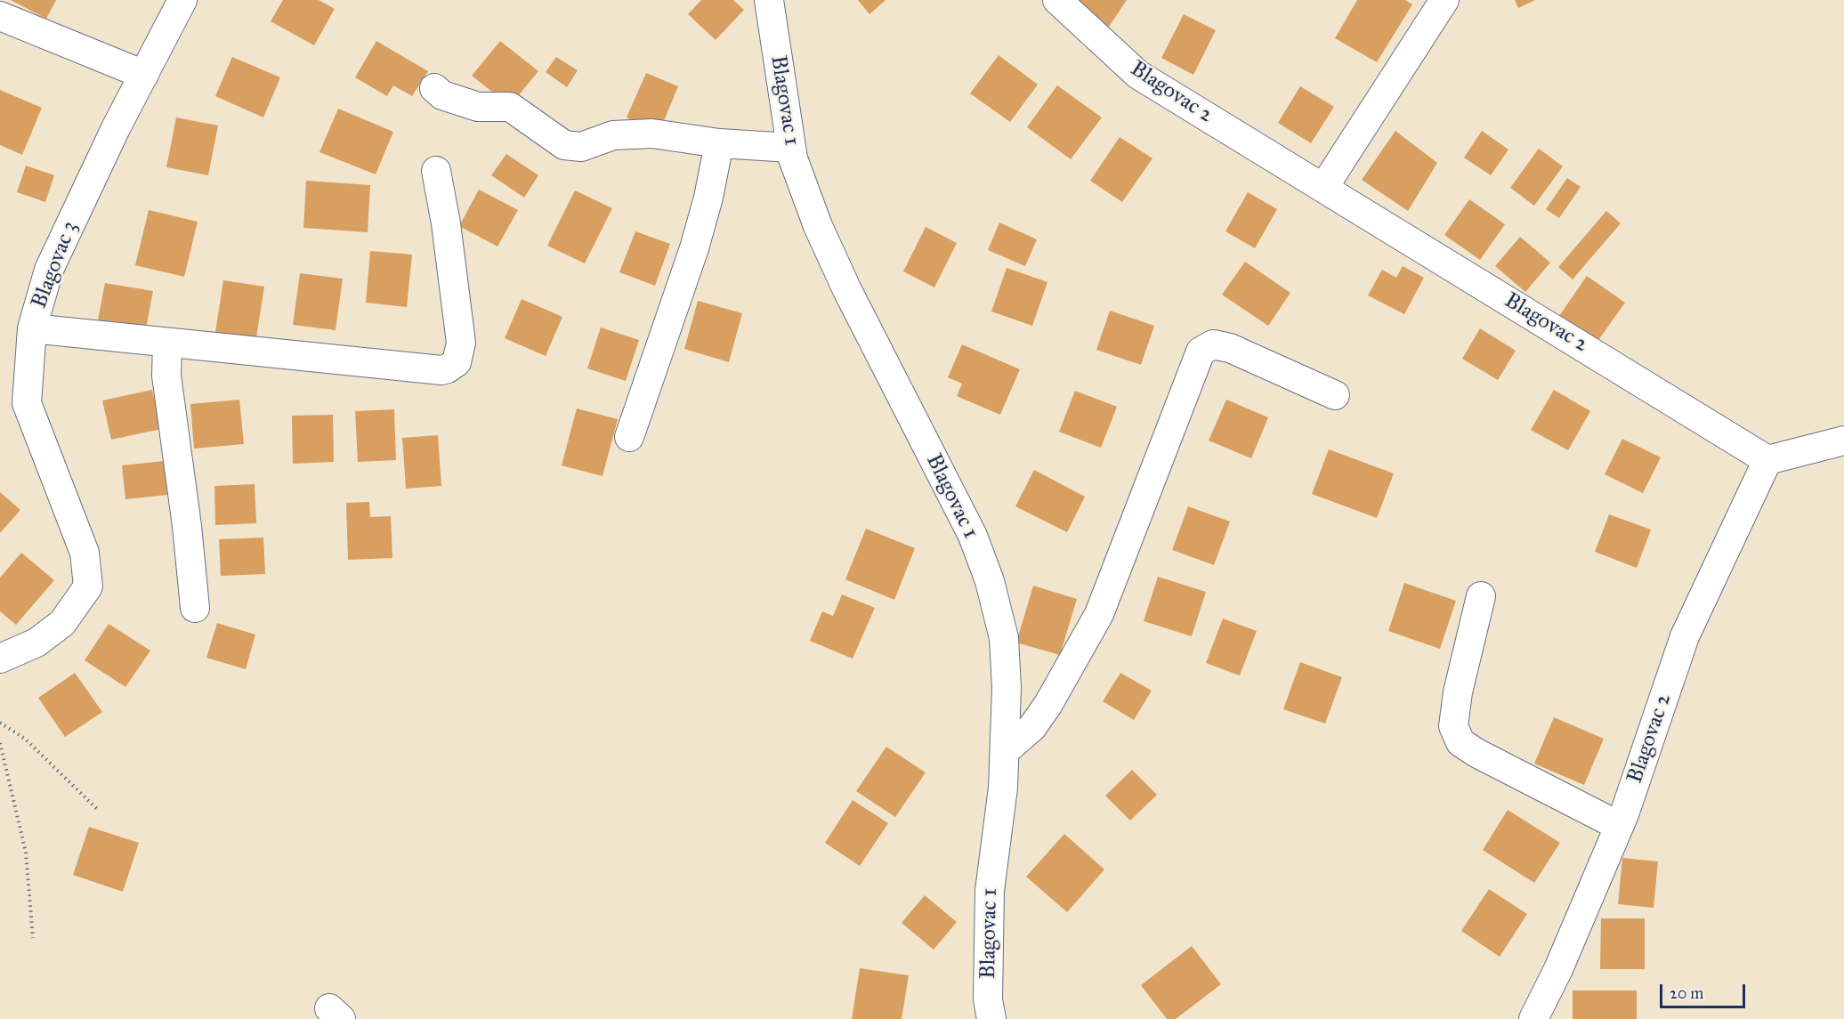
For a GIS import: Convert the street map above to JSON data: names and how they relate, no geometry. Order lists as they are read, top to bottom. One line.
{"streets":{"street":["Blagovac 2","Blagovac 1","Blagovac 3"]},"scale_bar":"20 m"}
